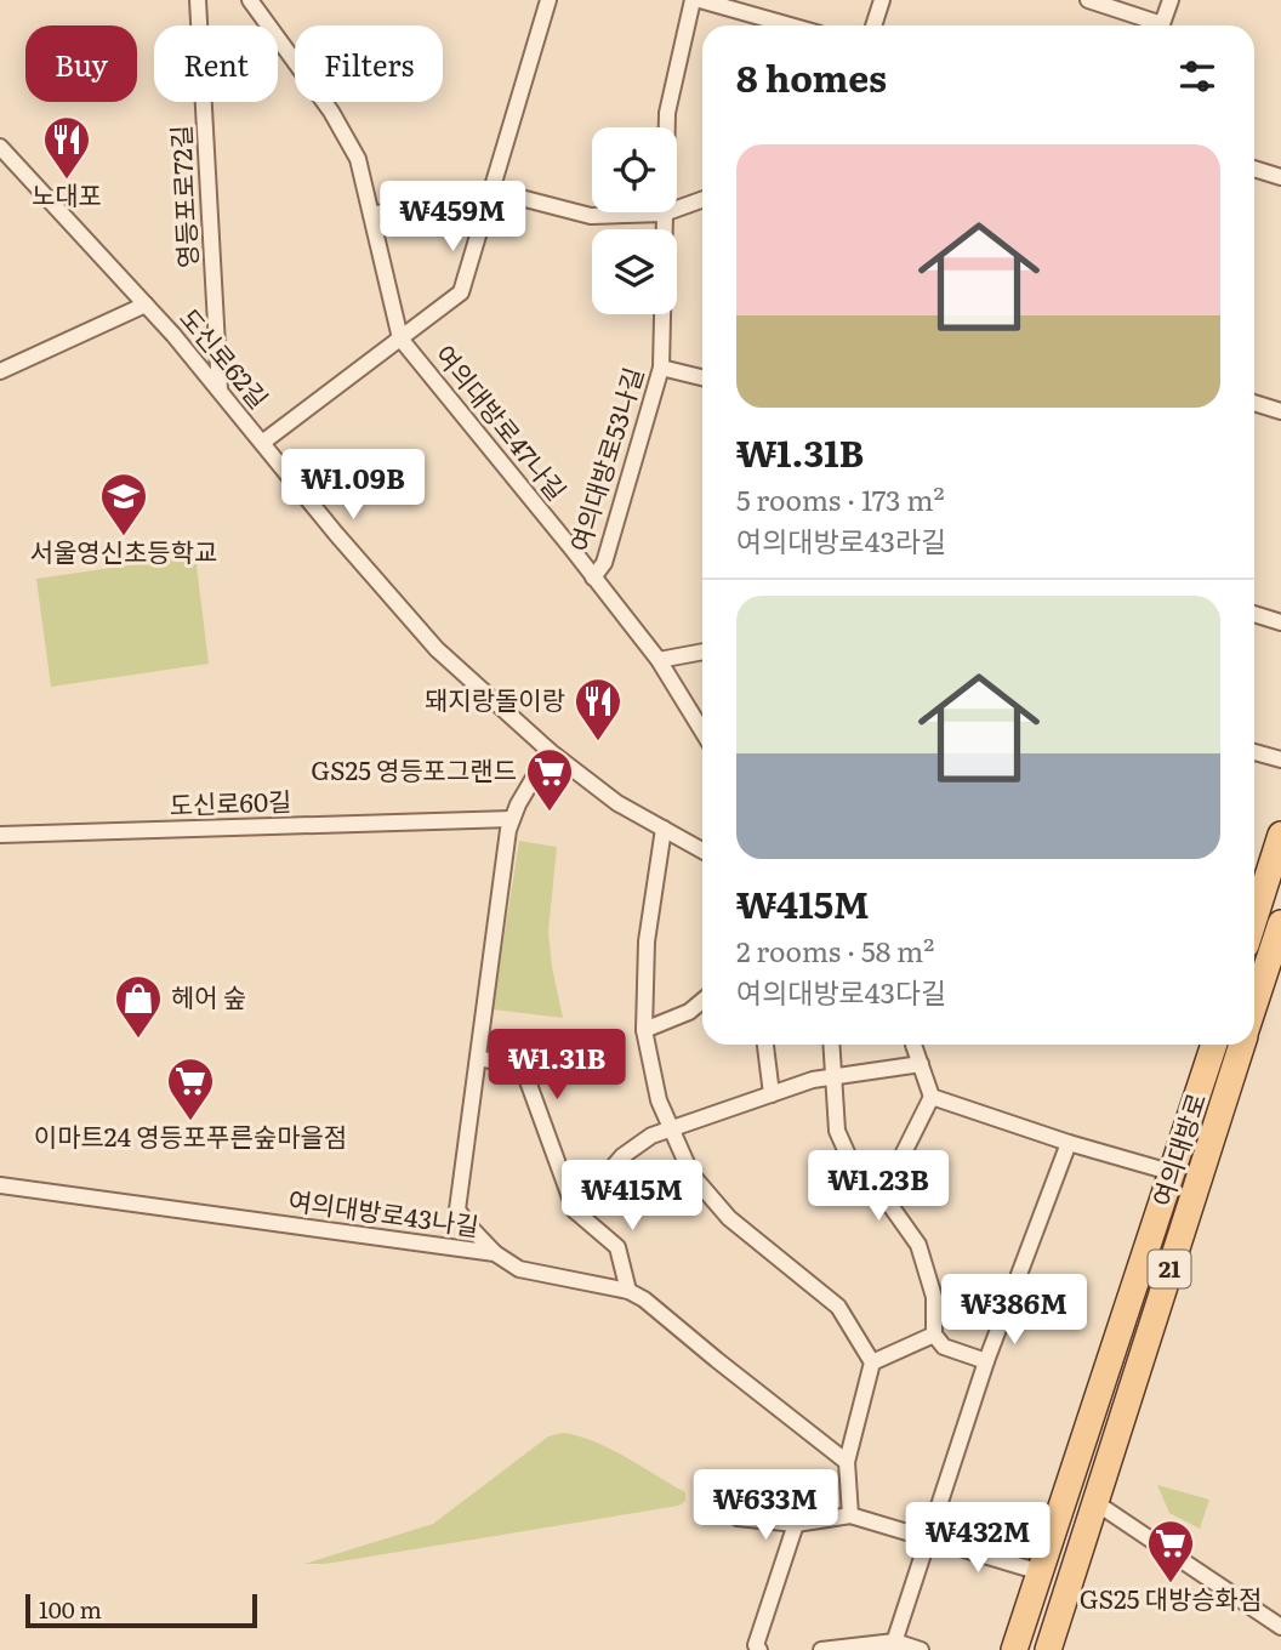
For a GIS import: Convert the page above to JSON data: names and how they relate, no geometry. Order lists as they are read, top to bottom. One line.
{"streets":{"main road":["여의대방로","21"],"street":["영등포로72길","도신로62길","여의대방로47나길","여의대방로53나길","도신로60길","여의대방로43나길"]},"crossings":[["영등포로72길","도신로62길"],["여의대방로47나길","여의대방로53나길"]],"places":{"restaurant":["노대포","돼지랑돌이랑"],"school or university":["서울영신초등학교"],"supermarket":["GS25 영등포그랜드","이마트24 영등포푸른숲마을점","GS25 대방승화점"],"shop":["헤어 숲"]},"scale_bar":"100 m","page":{"chip":["Buy","Rent","Filters"],"heading":"8 homes","list":[{"name":"₩1.31B","note":"5 rooms · 173 m² · 여의대방로43라길"},{"name":"₩415M","note":"2 rooms · 58 m² · 여의대방로43다길"}],"price":["₩459M","₩1.09B","₩1.31B","₩1.23B","₩415M","₩386M","₩633M","₩432M"],"scale":"100 m"}}
